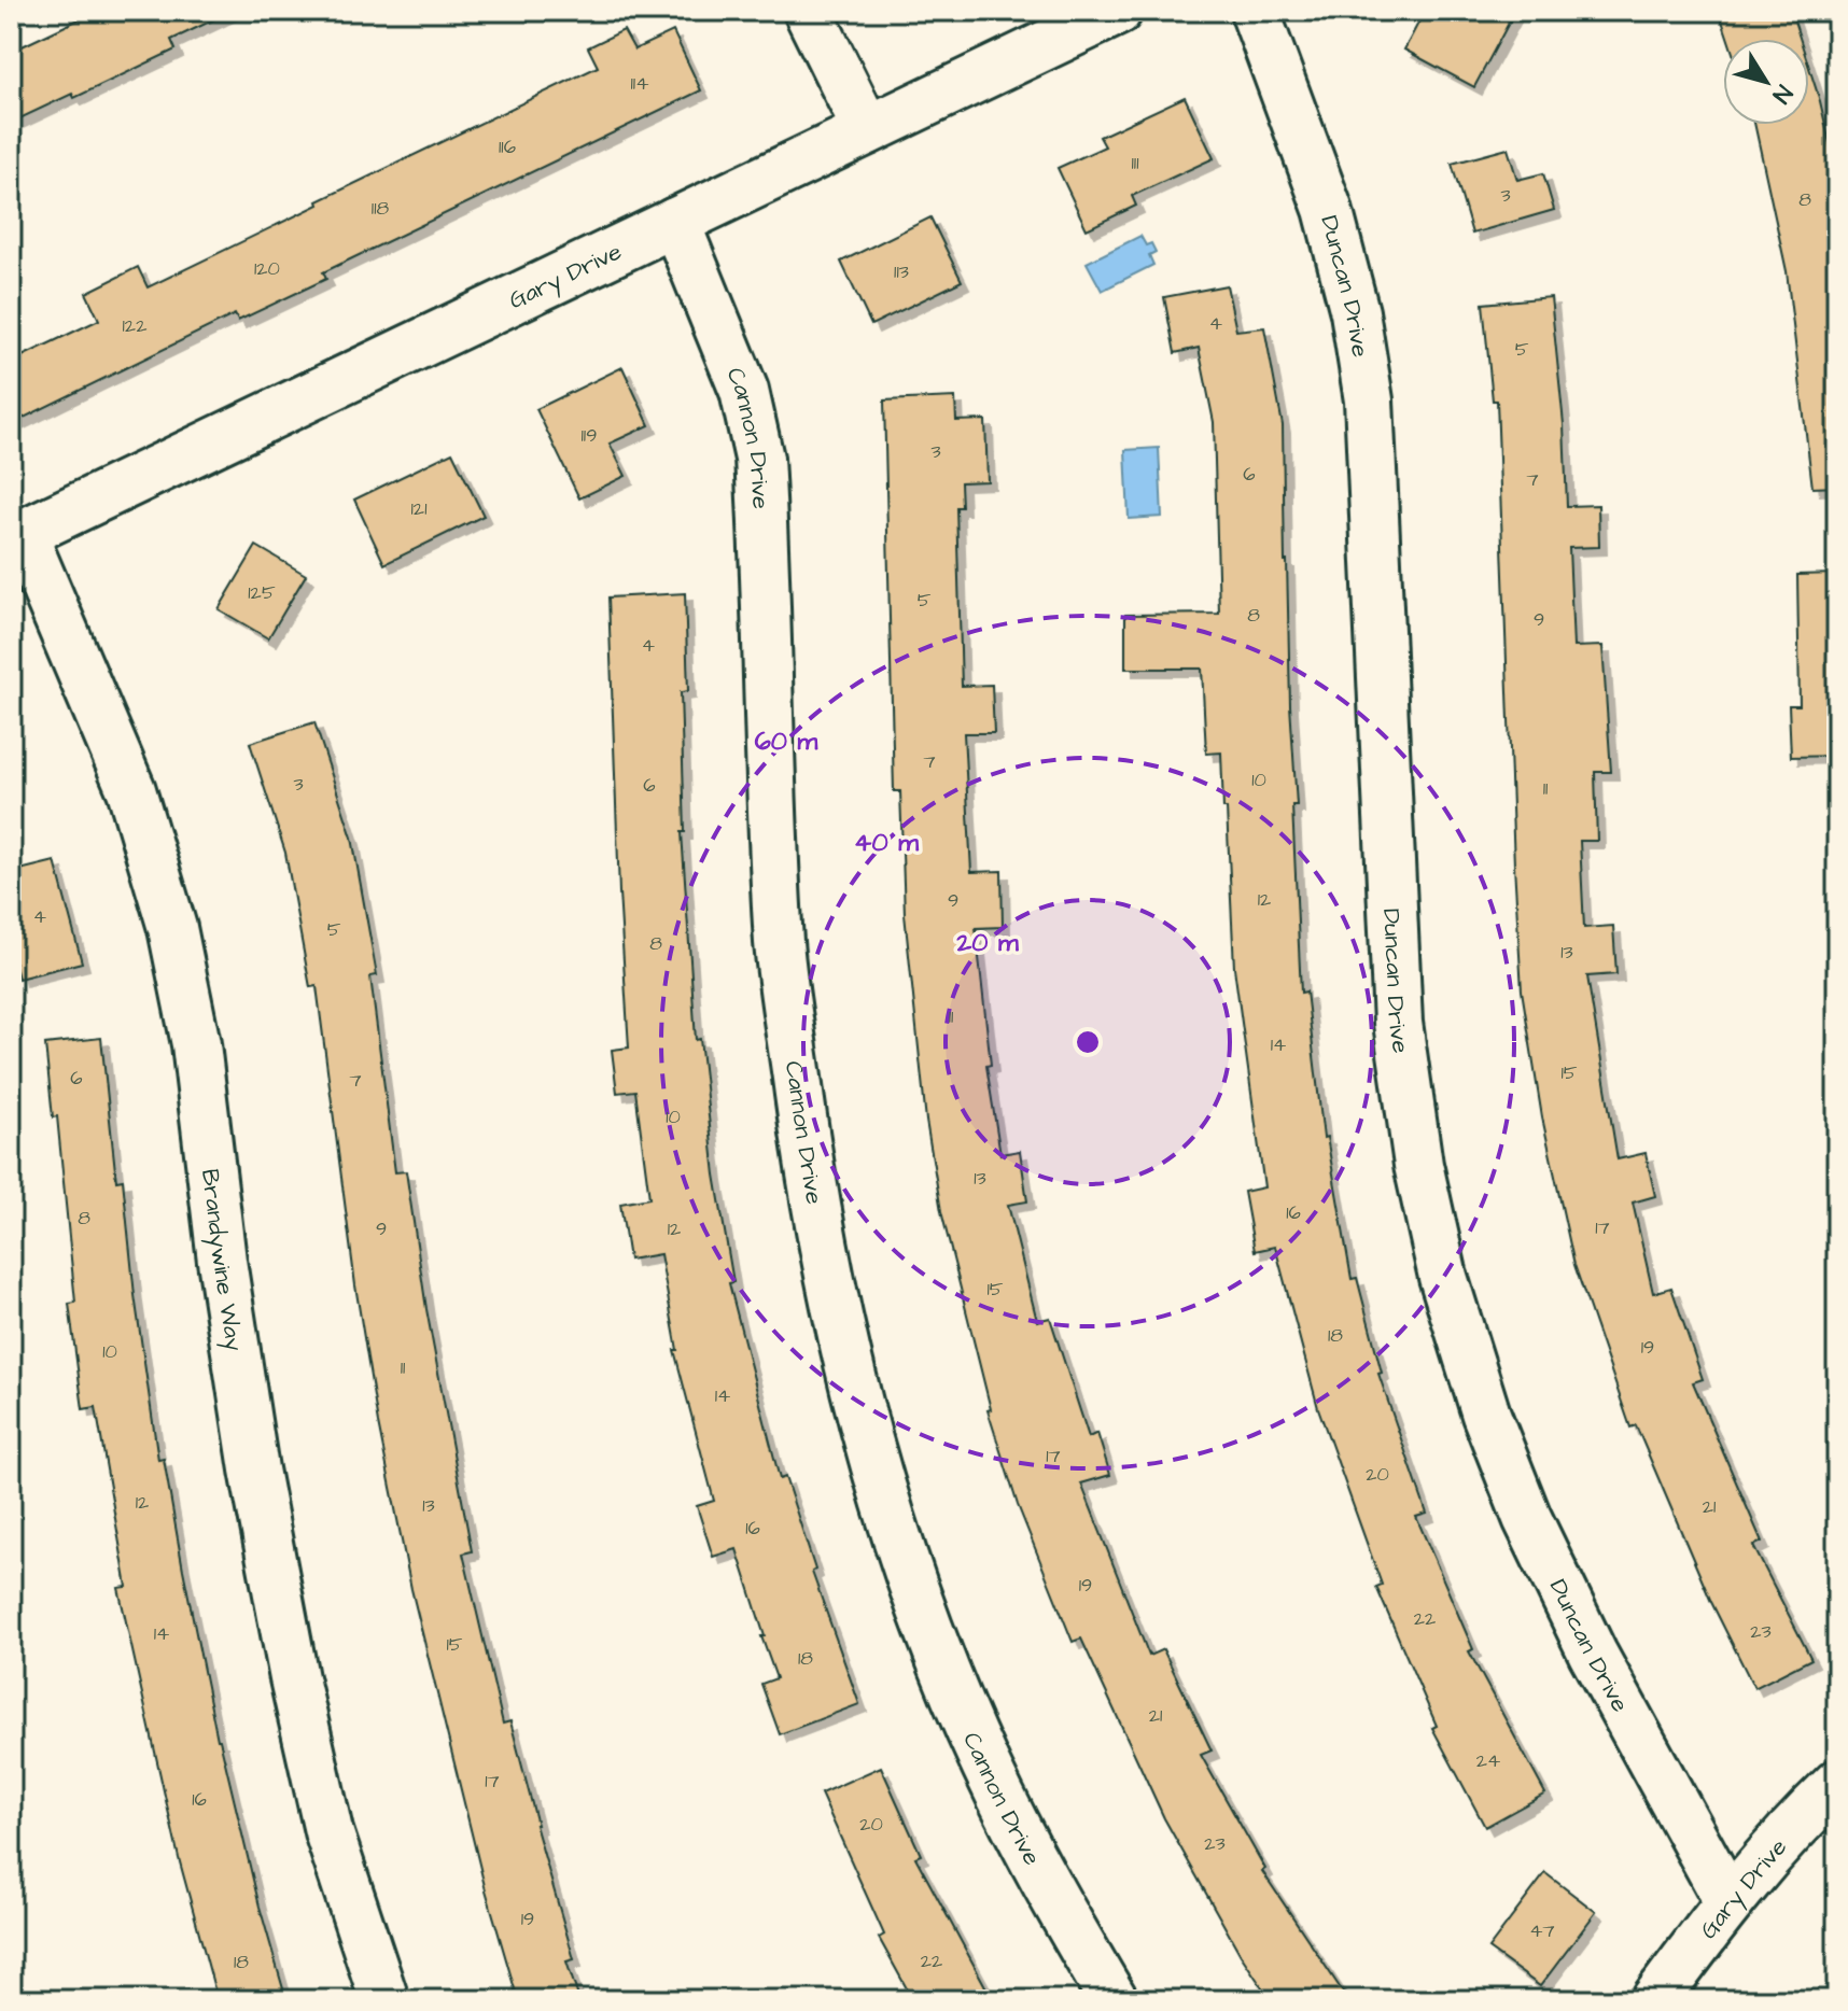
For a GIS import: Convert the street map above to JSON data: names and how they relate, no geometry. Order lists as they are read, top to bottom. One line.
{"streets":{"street":["Gary Drive","Duncan Drive","Cannon Drive","Brandywine Way"]},"crossings":[["Gary Drive","Duncan Drive"],["Gary Drive","Cannon Drive"],["Gary Drive","Brandywine Way"]],"house_numbers":["114","116","111","3","8","118","120","113","4","122","5","119","3","6","7","121","125","5","8","9","4","7","10","3","6","11","12","9","4","5","8","13","11","14","15","6","7","10","13","16","8","17","9","12","15","18","19","10","11","14","17","20","12","13","21","16","19","22","23","14","15","18","21","24","17","16","20","23","19","47","22","18"],"north":"bottom right","rings":["60 m","40 m","20 m"]}
